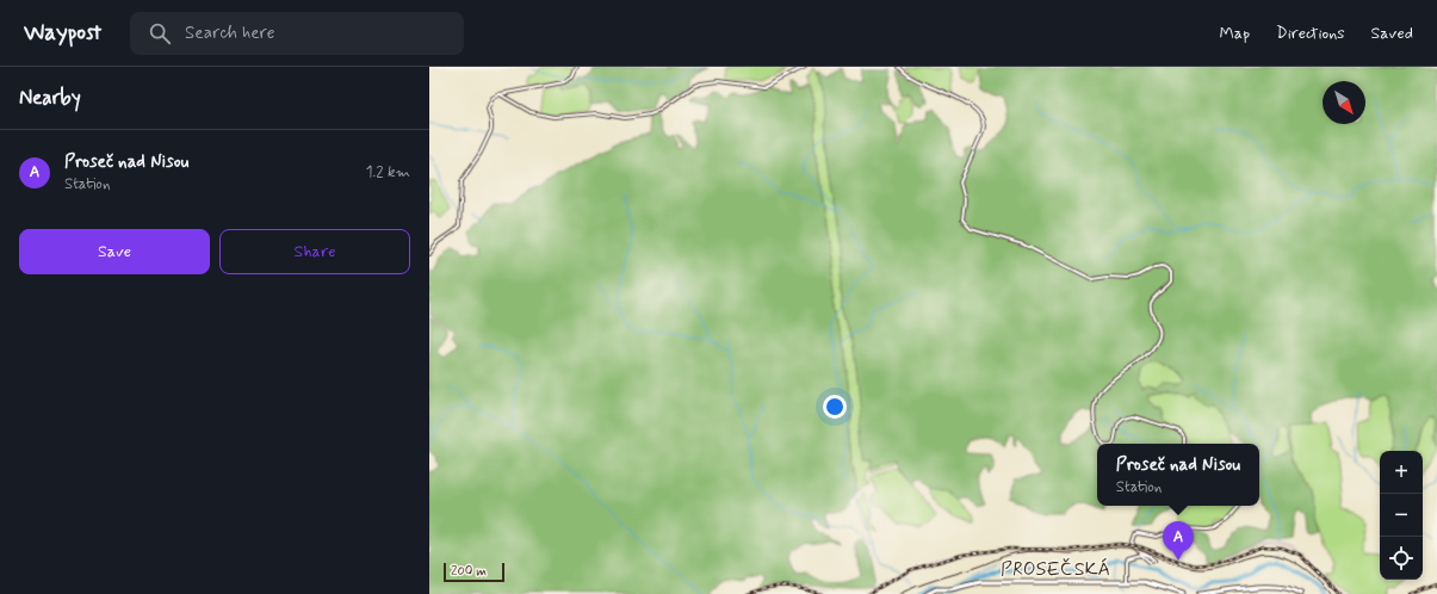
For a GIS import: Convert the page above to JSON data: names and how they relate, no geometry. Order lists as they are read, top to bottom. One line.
{"streets":{"main road":["PROSEČSKÁ"]},"scale_bar":"200 m","north":"bottom right","page":{"header":"Waypost","search":"Search here","nav":["Map","Directions","Saved"],"heading":"Nearby","list":[{"mark":"A","name":"Proseč nad Nisou","note":"Station","value":"1.2 km"}],"buttons":["Save","Share"],"popup":["Proseč nad Nisou","Station"],"map_buttons":["+","−"],"pins":"A","scale":"200 m"}}
